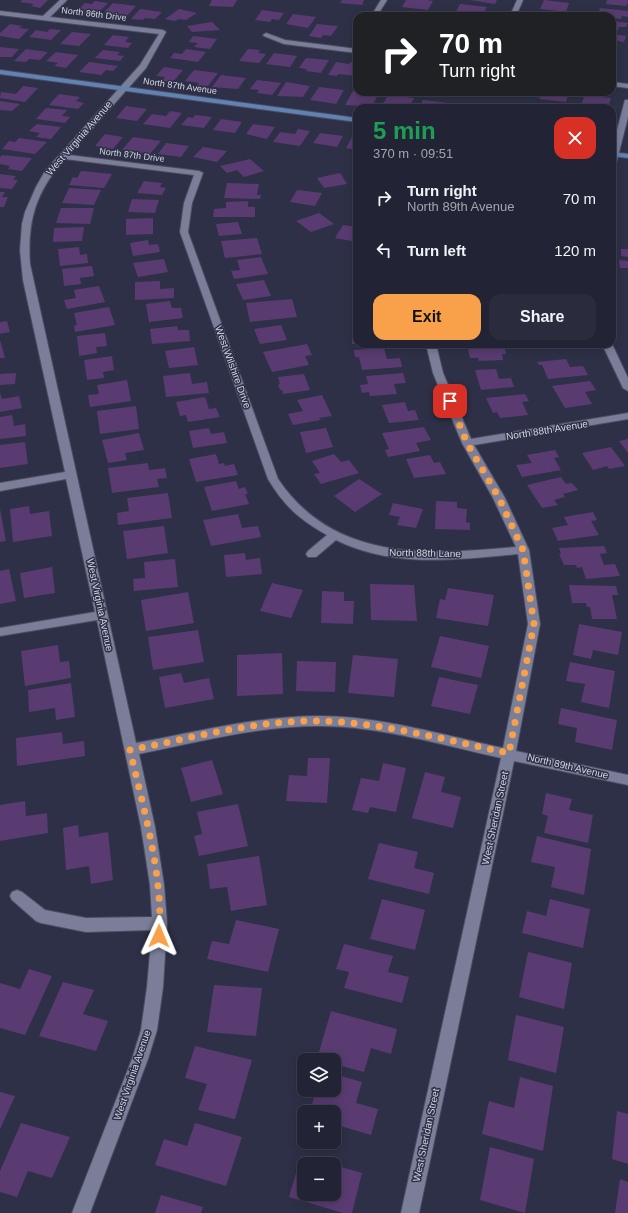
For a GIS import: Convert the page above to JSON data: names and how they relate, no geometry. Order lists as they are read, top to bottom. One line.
{"streets":{"street":["North 86th Drive","North 87th Avenue","West Virginia Avenue","North 87th Drive","West Wilshire Drive","North 88th Avenue","North 88th Lane","North 89th Avenue","West Sheridan Street"]},"crossings":[["North 86th Drive","West Virginia Avenue"],["North 87th Avenue","West Virginia Avenue"],["West Virginia Avenue","North 87th Drive"],["West Virginia Avenue","North 89th Avenue"],["North 87th Drive","West Wilshire Drive"],["West Wilshire Drive","North 88th Lane"],["North 88th Avenue","West Sheridan Street"],["North 88th Lane","West Sheridan Street"],["North 89th Avenue","West Sheridan Street"]],"page":{"turn":["70 m","Turn right"],"heading":["5 min","370 m · 09:51"],"list":[{"name":"Turn right","note":"North 89th Avenue","value":"70 m"},{"name":"Turn left","value":"120 m"}],"buttons":["Exit","Share"],"map_buttons":["+","−"]}}
